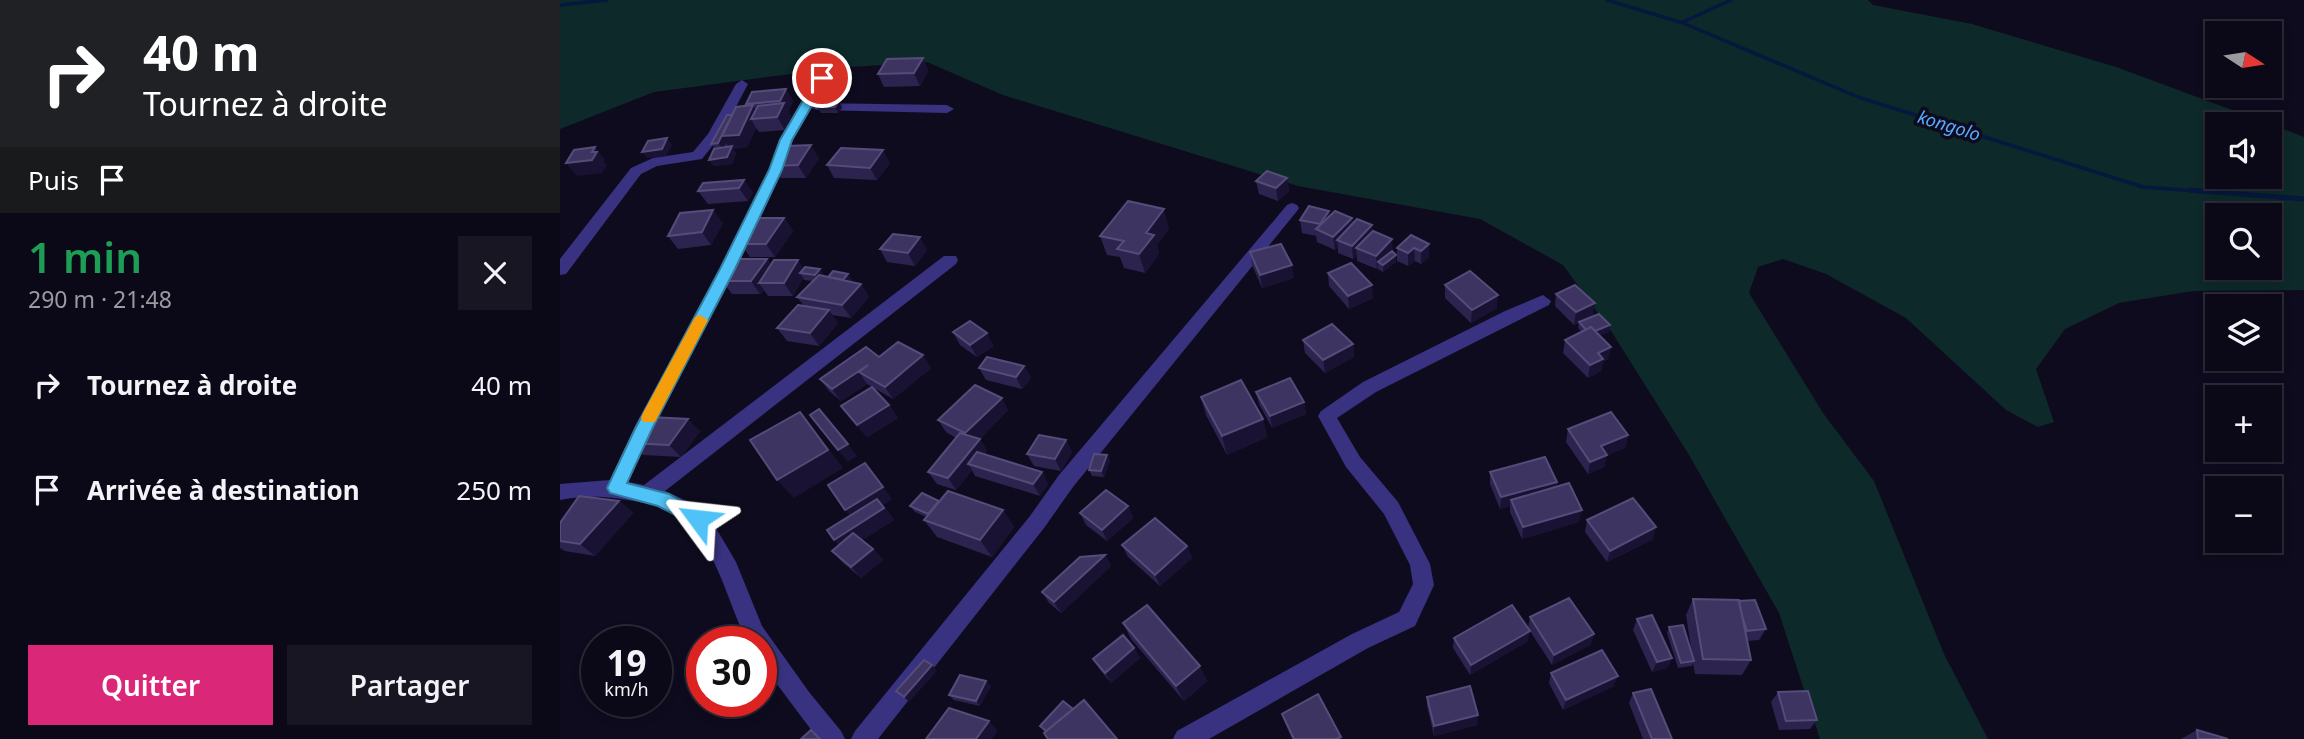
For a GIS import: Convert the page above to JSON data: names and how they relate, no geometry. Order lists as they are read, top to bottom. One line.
{"water":["kongolo"],"north":"right","page":{"turn":["40 m","Tournez à droite"],"map_buttons":["+","−"],"then":"Puis","heading":["1 min","290 m · 21:48"],"list":[{"name":"Tournez à droite","value":"40 m"},{"name":"Arrivée à destination","value":"250 m"}],"speed":"19 km/h","limit":"30","buttons":["Quitter","Partager"]}}
